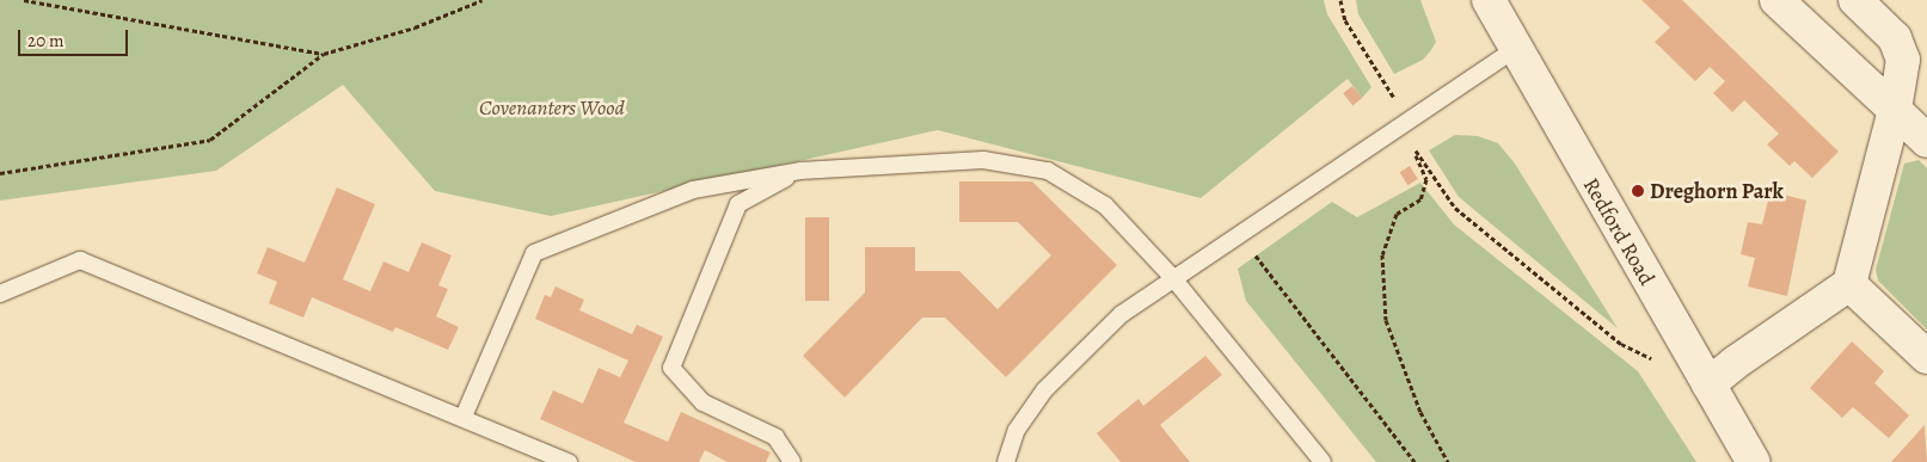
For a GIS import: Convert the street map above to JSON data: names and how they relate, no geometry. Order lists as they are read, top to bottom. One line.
{"streets":{"street":["Redford Road"]},"parks":["Covenanters Wood"],"places":["Dreghorn Park"],"scale_bar":"20 m"}
